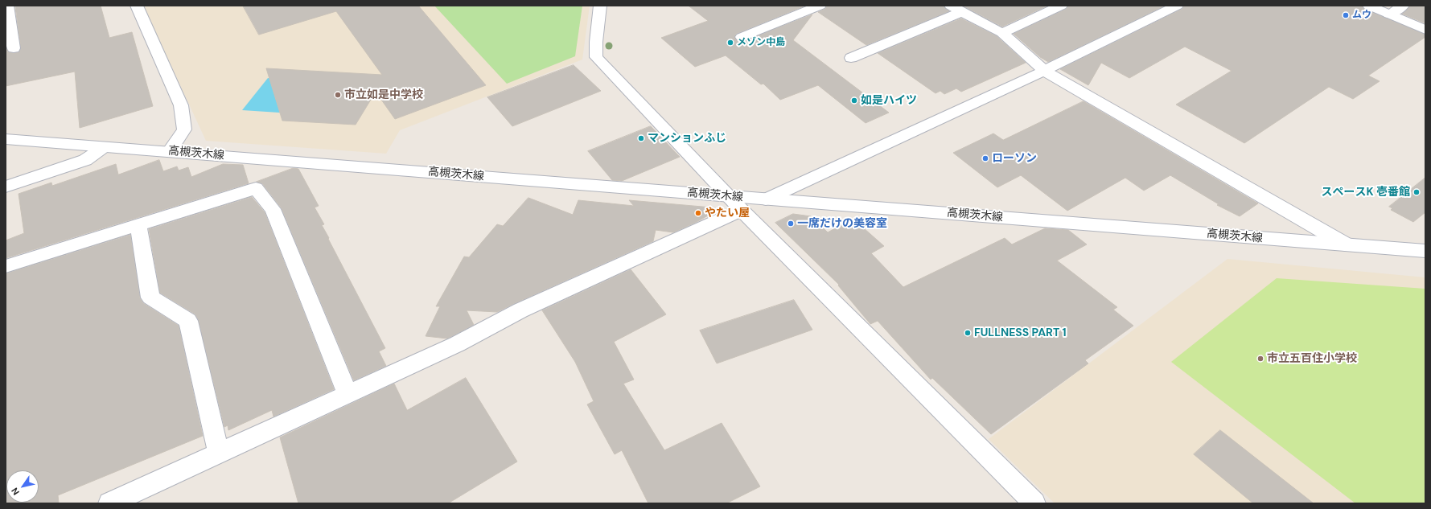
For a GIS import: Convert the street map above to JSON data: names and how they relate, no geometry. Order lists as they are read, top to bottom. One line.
{"streets":{"street":["高槻茨木線"]},"places":["ムウ","メゾン中島","市立如是中学校","如是ハイツ","マンションふじ","ローソン","スペースK 壱番館","やたい屋","一席だけの美容室","FULLNESS PART 1","市立五百住小学校"],"north":"bottom left"}
